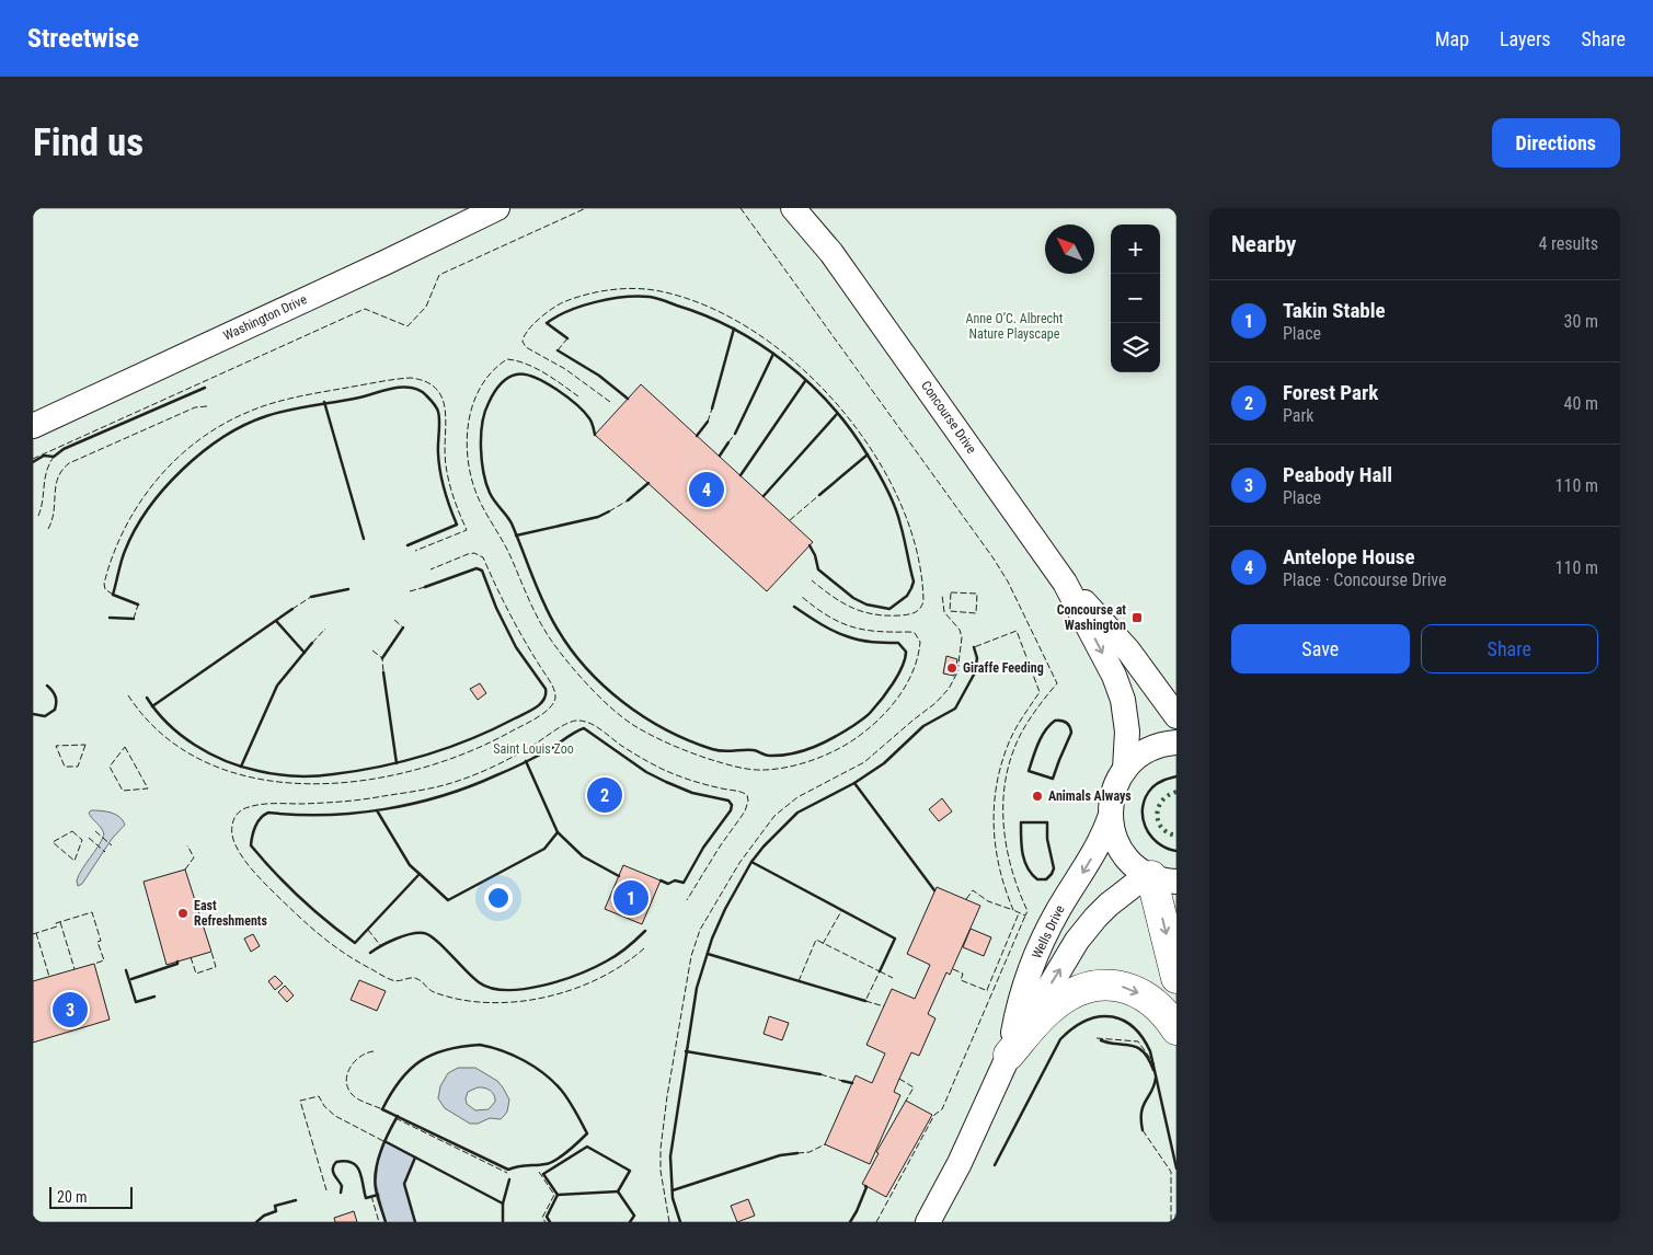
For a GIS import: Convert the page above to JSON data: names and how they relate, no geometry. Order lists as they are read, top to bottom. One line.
{"streets":{"street":["Washington Drive","Concourse Drive","Wells Drive"]},"parks":["Anne O’C. Albrecht Nature Playscape","Saint Louis Zoo"],"places":{"transit":["Concourse at Washington"],"other":["Giraffe Feeding","Animals Always","East Refreshments"]},"scale_bar":"20 m","north":"top left","page":{"header":"Streetwise","nav":["Map","Layers","Share"],"buttons":["Directions",["Save","Share"]],"title":"Find us","heading":["Nearby","4 results"],"map_buttons":["+","−"],"list":[{"mark":"1","name":"Takin Stable","note":"Place","value":"30 m"},{"mark":"2","name":"Forest Park","note":"Park","value":"40 m"},{"mark":"3","name":"Peabody Hall","note":"Place","value":"110 m"},{"mark":"4","name":"Antelope House","note":"Place · Concourse Drive","value":"110 m"}],"pins":["4","2","1","3"],"scale":"20 m"}}
